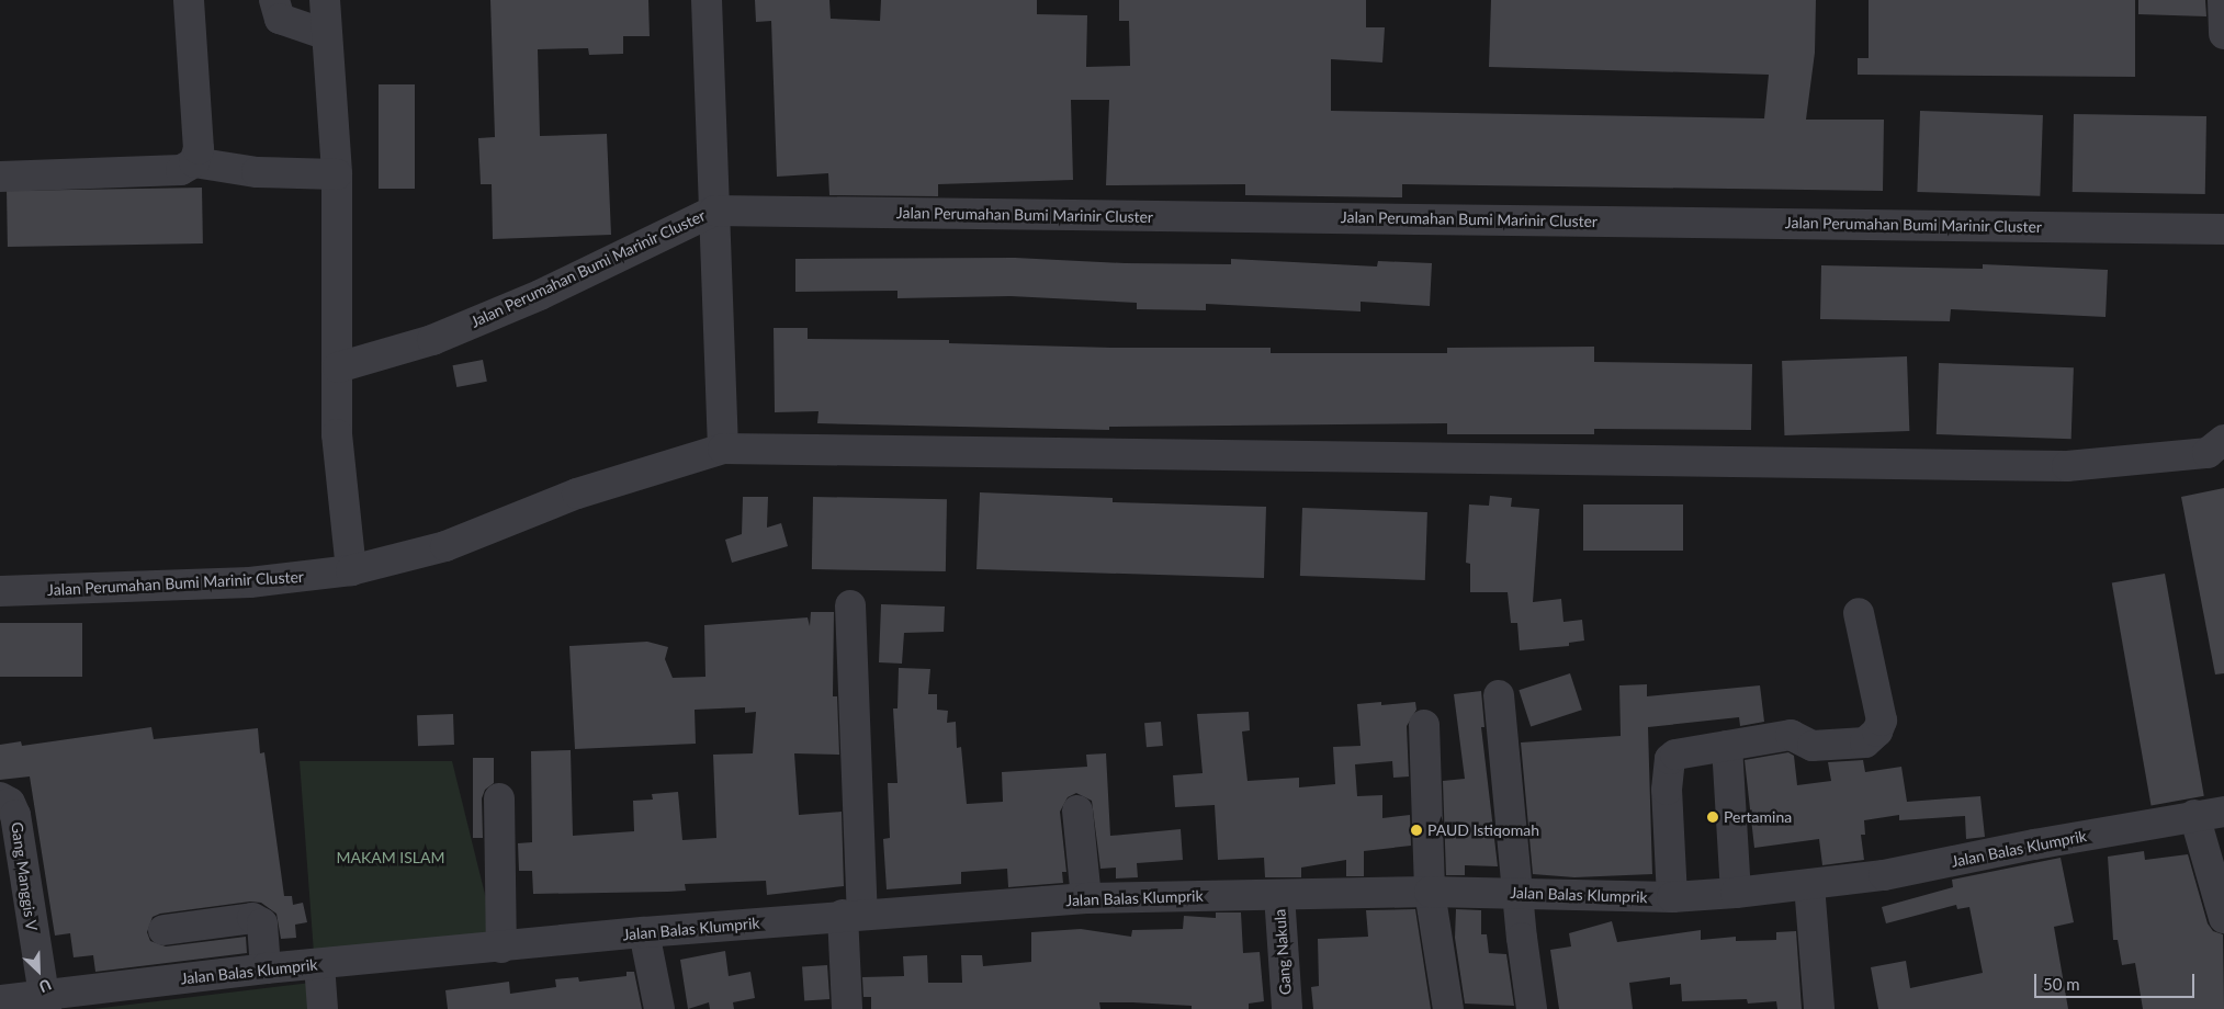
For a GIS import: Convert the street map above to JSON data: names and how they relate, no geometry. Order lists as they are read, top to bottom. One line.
{"streets":{"street":["Jalan Perumahan Bumi Marinir Cluster","Jalan Balas Klumprik","Gang Manggis V","Gang Nakula"]},"crossings":[["Jalan Balas Klumprik","Gang Manggis V"],["Jalan Balas Klumprik","Gang Nakula"]],"parks":["MAKAM ISLAM"],"places":["Pertamina","PAUD Istiqomah"],"scale_bar":"50 m","north":"bottom right"}
